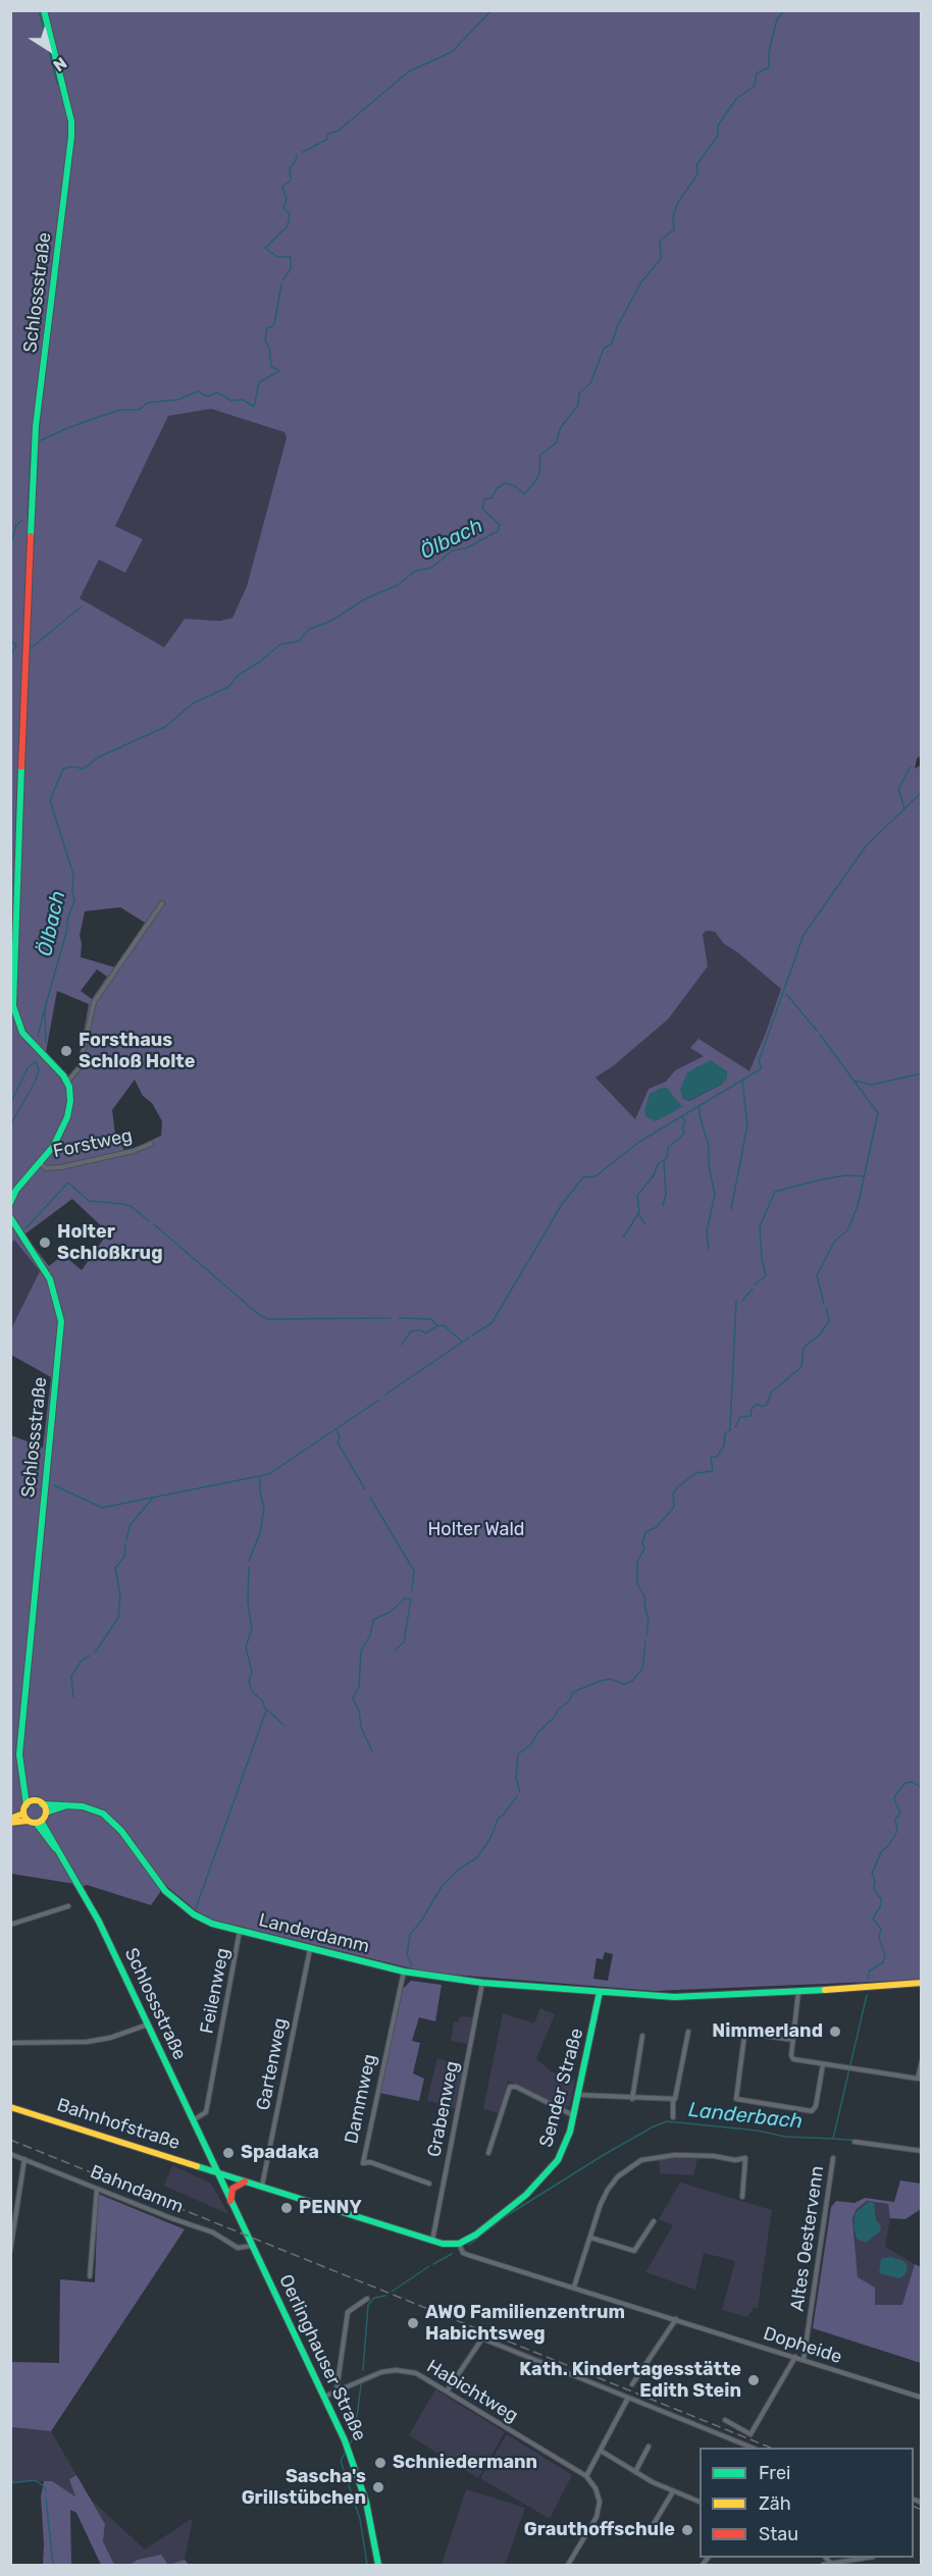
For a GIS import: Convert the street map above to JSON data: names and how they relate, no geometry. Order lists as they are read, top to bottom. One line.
{"streets":{"main road":["Schlossstraße","Landerdamm","Sender Straße","Bahnhofstraße","Oerlinghauser Straße"],"street":["Forstweg","Feilenweg","Gartenweg","Dammweg","Grabenweg","Bahndamm","Altes Oestervenn","Dopheide","Habichtweg"]},"crossings":[["Schlossstraße","Landerdamm"],["Schlossstraße","Feilenweg"],["Schlossstraße","Bahnhofstraße"],["Schlossstraße","Oerlinghauser Straße"],["Landerdamm","Feilenweg"],["Landerdamm","Gartenweg"],["Landerdamm","Sender Straße"],["Landerdamm","Dammweg"],["Landerdamm","Grabenweg"],["Sender Straße","Dopheide"],["Bahnhofstraße","Oerlinghauser Straße"],["Bahndamm","Oerlinghauser Straße"],["Altes Oestervenn","Dopheide"],["Oerlinghauser Straße","Habichtweg"]],"water":["Ölbach","Landerbach"],"parks":["Holter Wald"],"places":["Forsthaus Schloß Holte","Holter Schloßkrug","Nimmerland","Spadaka","PENNY","AWO Familienzentrum Habichtsweg","Kath. Kindertagesstätte Edith Stein","Schniedermann","Sascha's Grillstübchen","Grauthoffschule"],"legend":["Frei","Zäh","Stau"],"north":"bottom right"}
